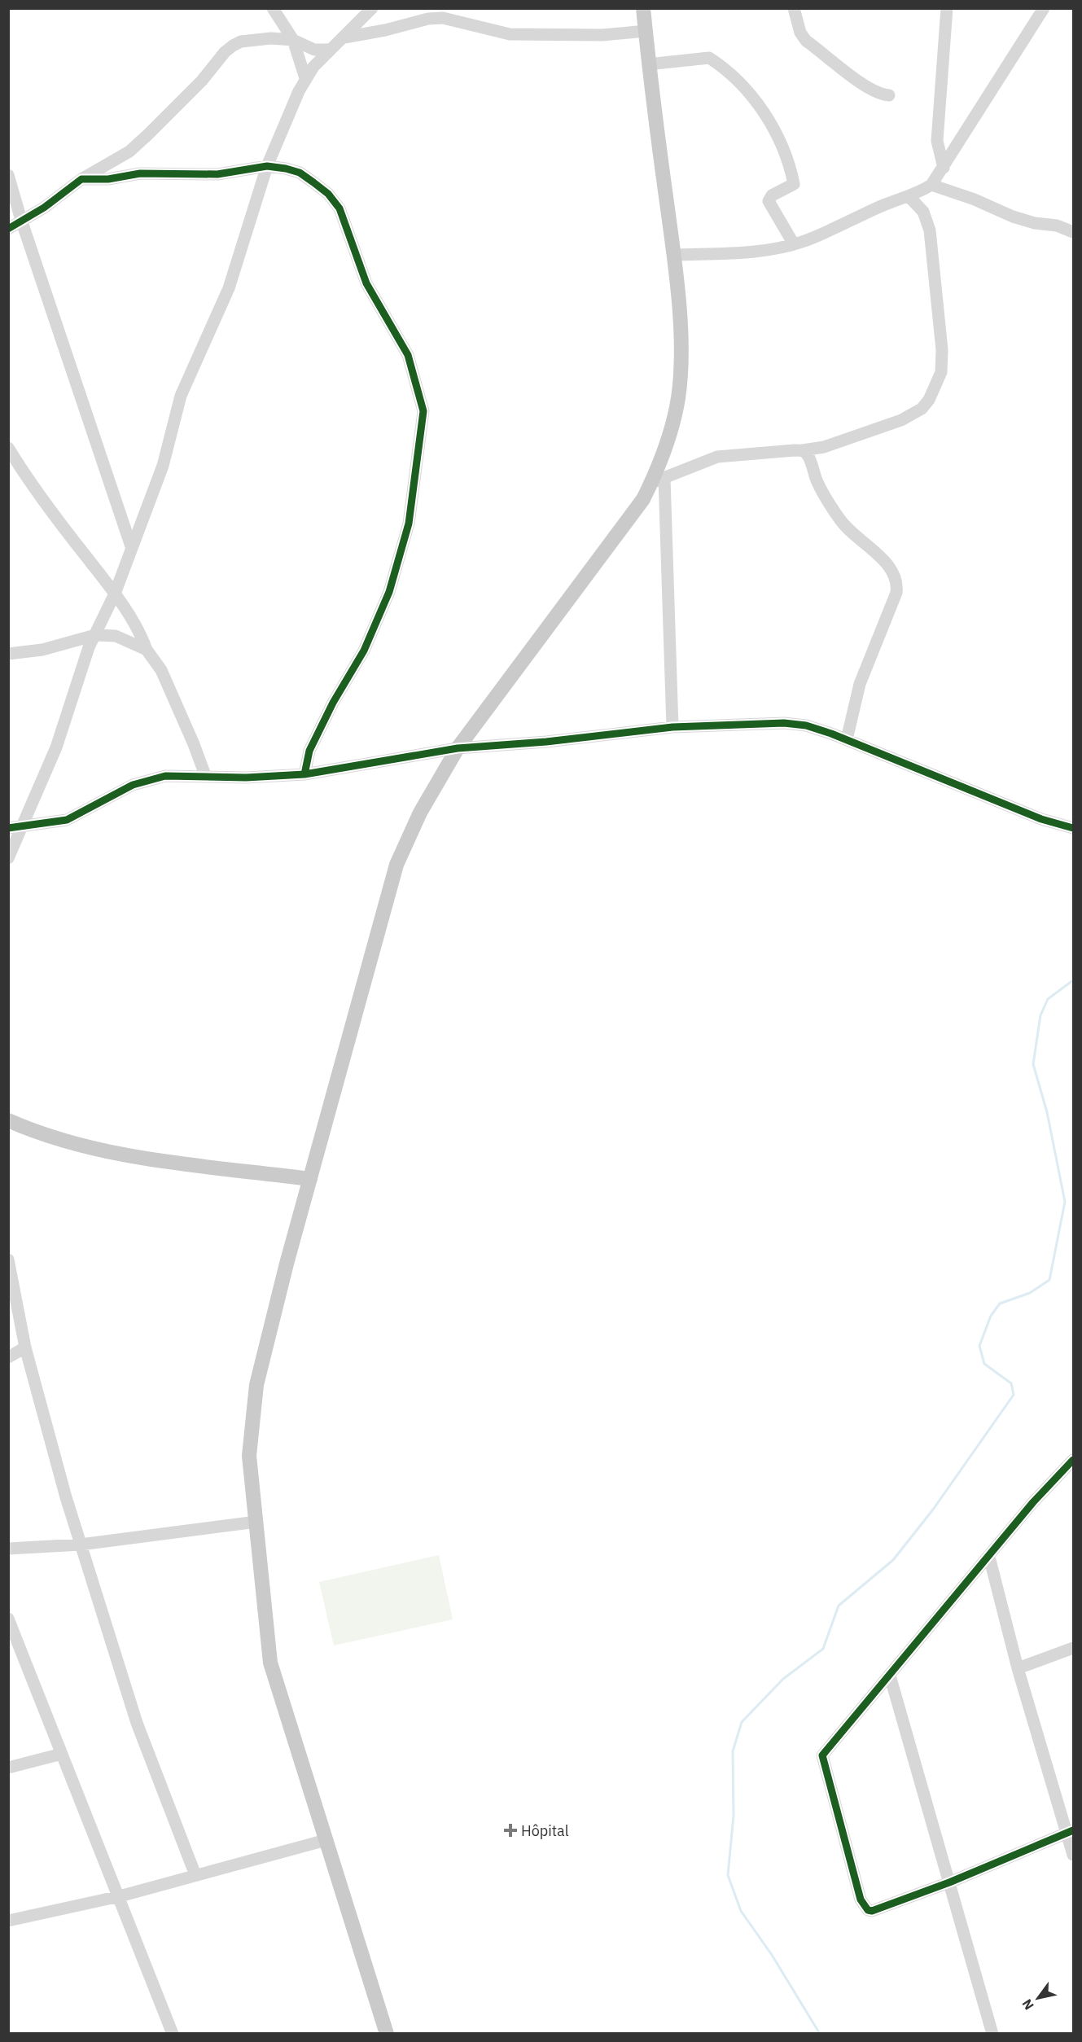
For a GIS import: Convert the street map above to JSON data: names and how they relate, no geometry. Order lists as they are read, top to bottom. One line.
{"places":{"health":["Hôpital"]},"north":"bottom left"}
